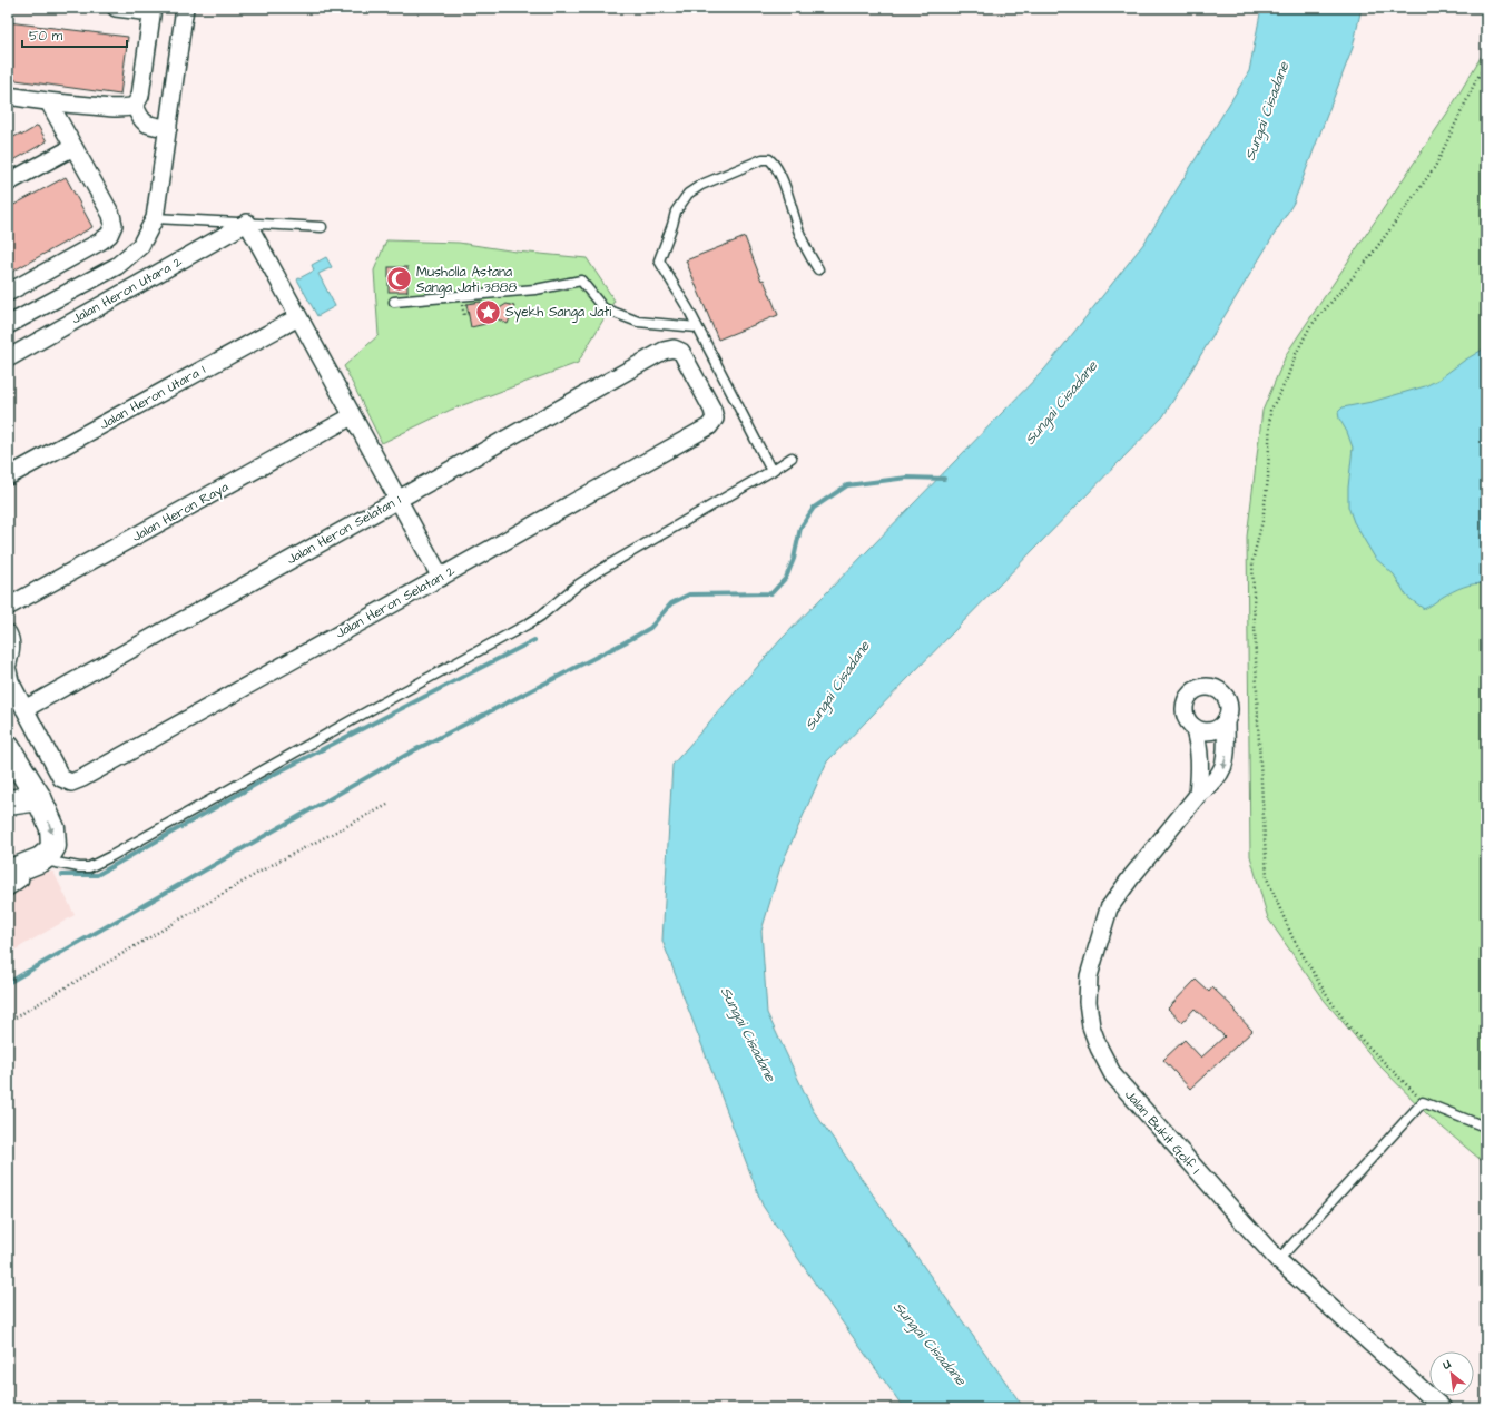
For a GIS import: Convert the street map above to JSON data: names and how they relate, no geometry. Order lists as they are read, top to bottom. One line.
{"streets":{"street":["Jalan Heron Utara 2","Jalan Heron Utara 1","Jalan Heron Raya","Jalan Heron Selatan 1","Jalan Heron Selatan 2","Jalan Bukit Golf I"]},"crossings":[["Jalan Heron Selatan 1","Jalan Heron Selatan 2"]],"water":["Sungai Cisadane"],"places":{"mosque":["Musholla Astana Sanga Jati 3888"],"place":["Syekh Sanga Jati"]},"scale_bar":"50 m","north":"top left"}
